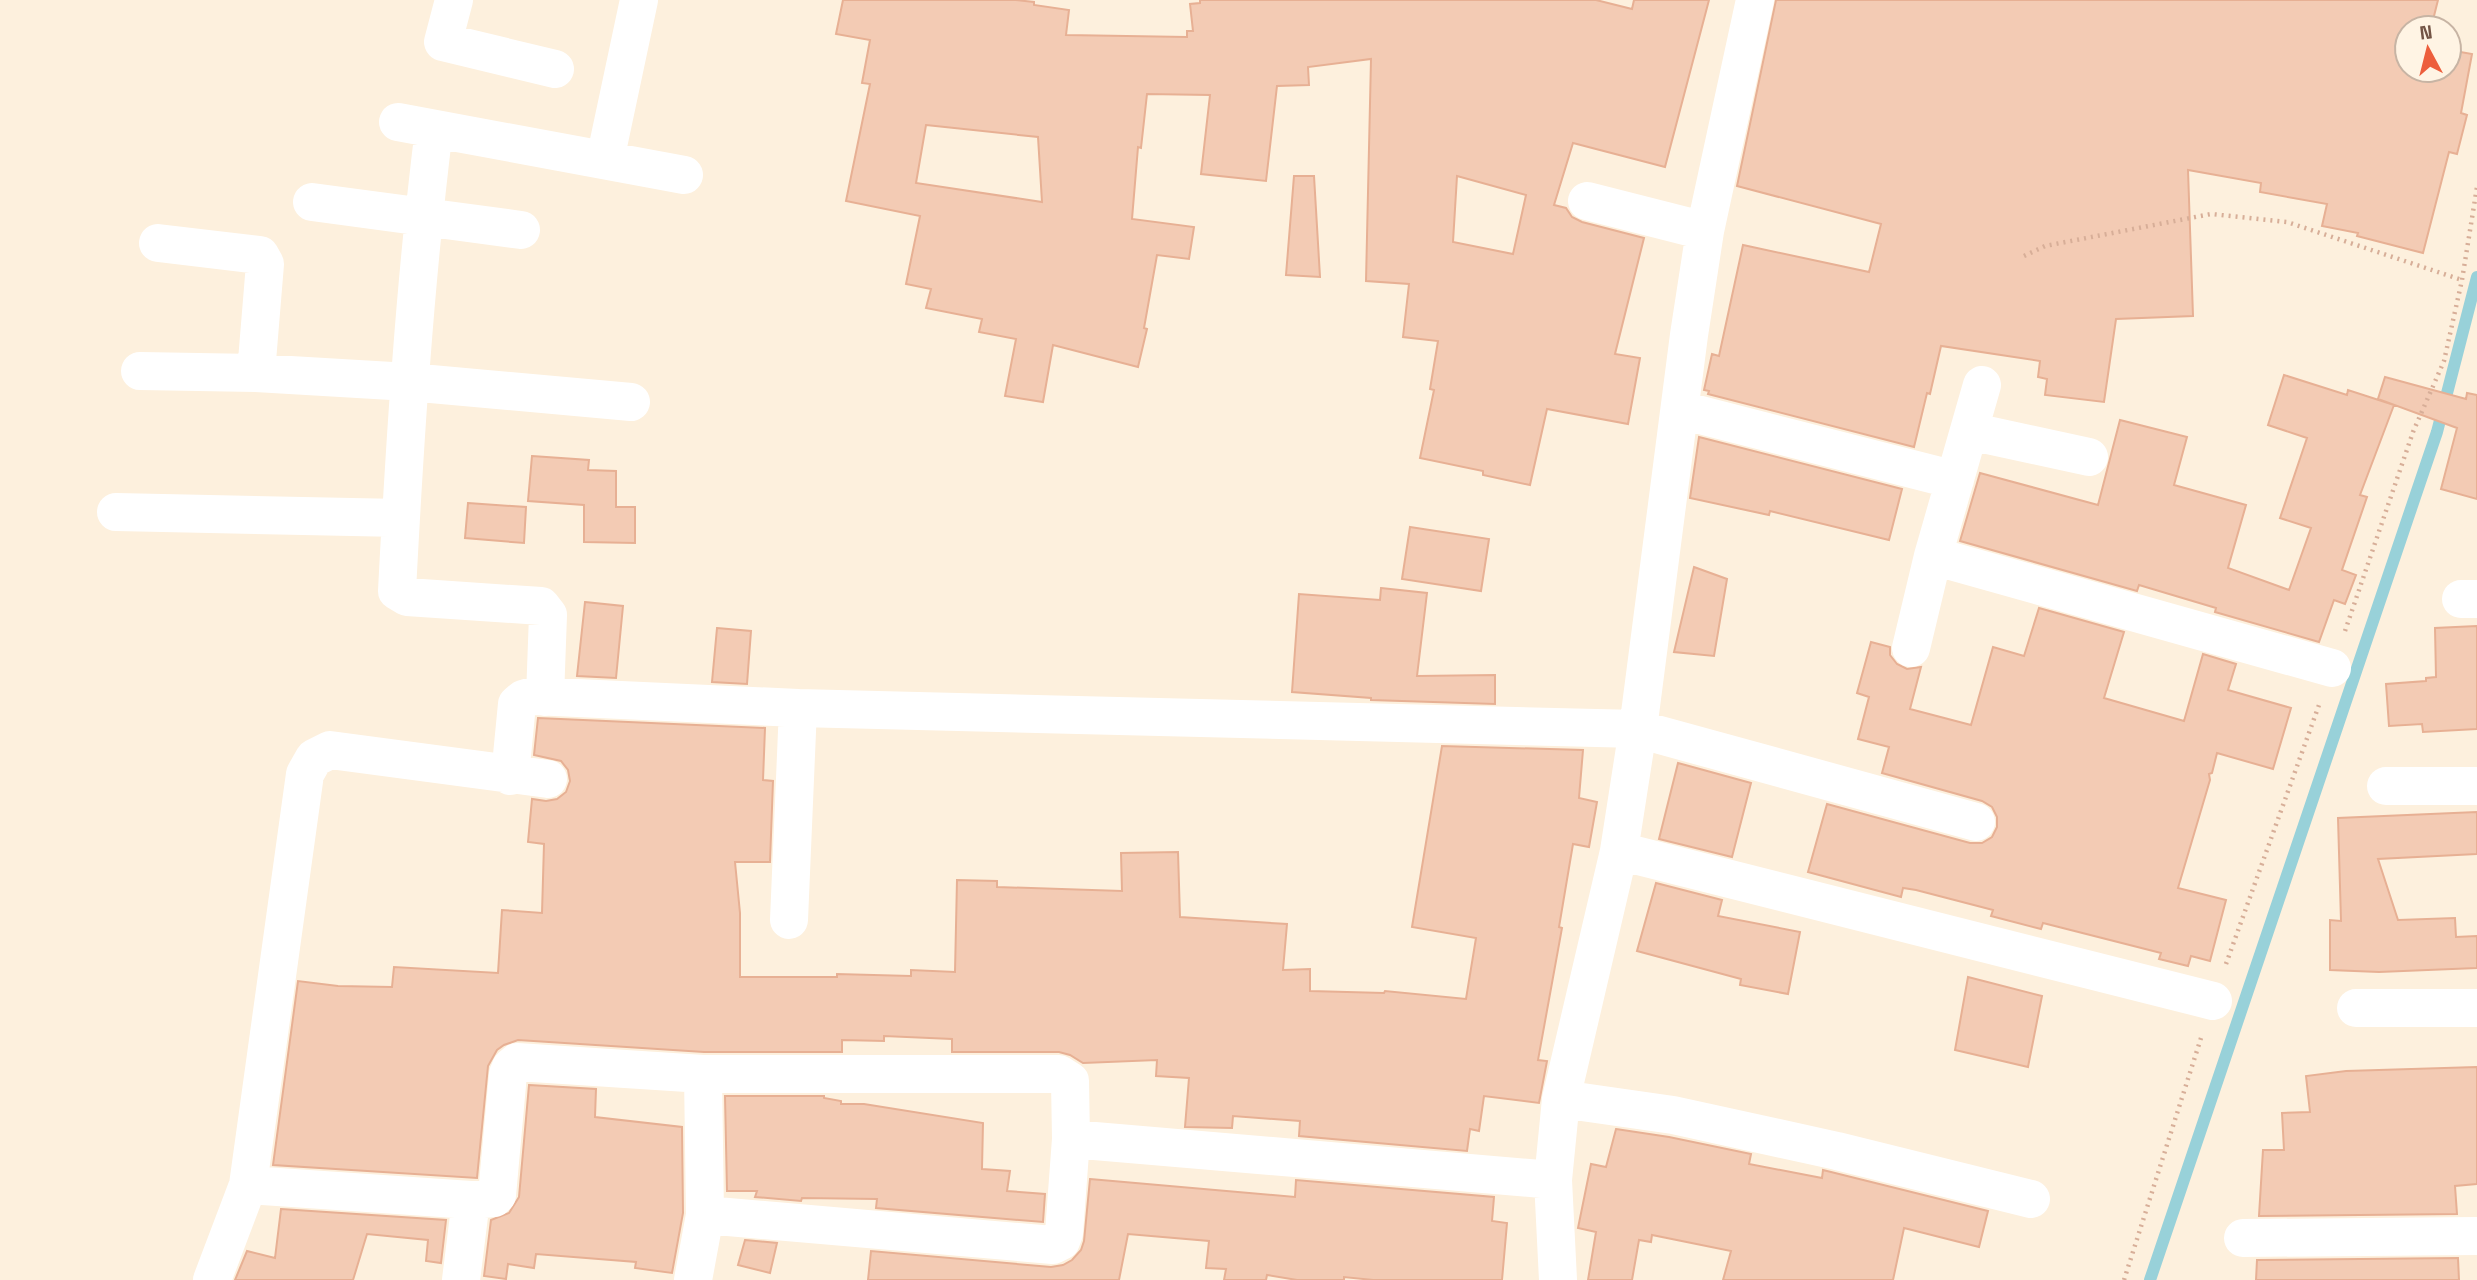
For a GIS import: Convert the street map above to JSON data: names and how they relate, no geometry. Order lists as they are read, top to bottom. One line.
{"north":"top"}
